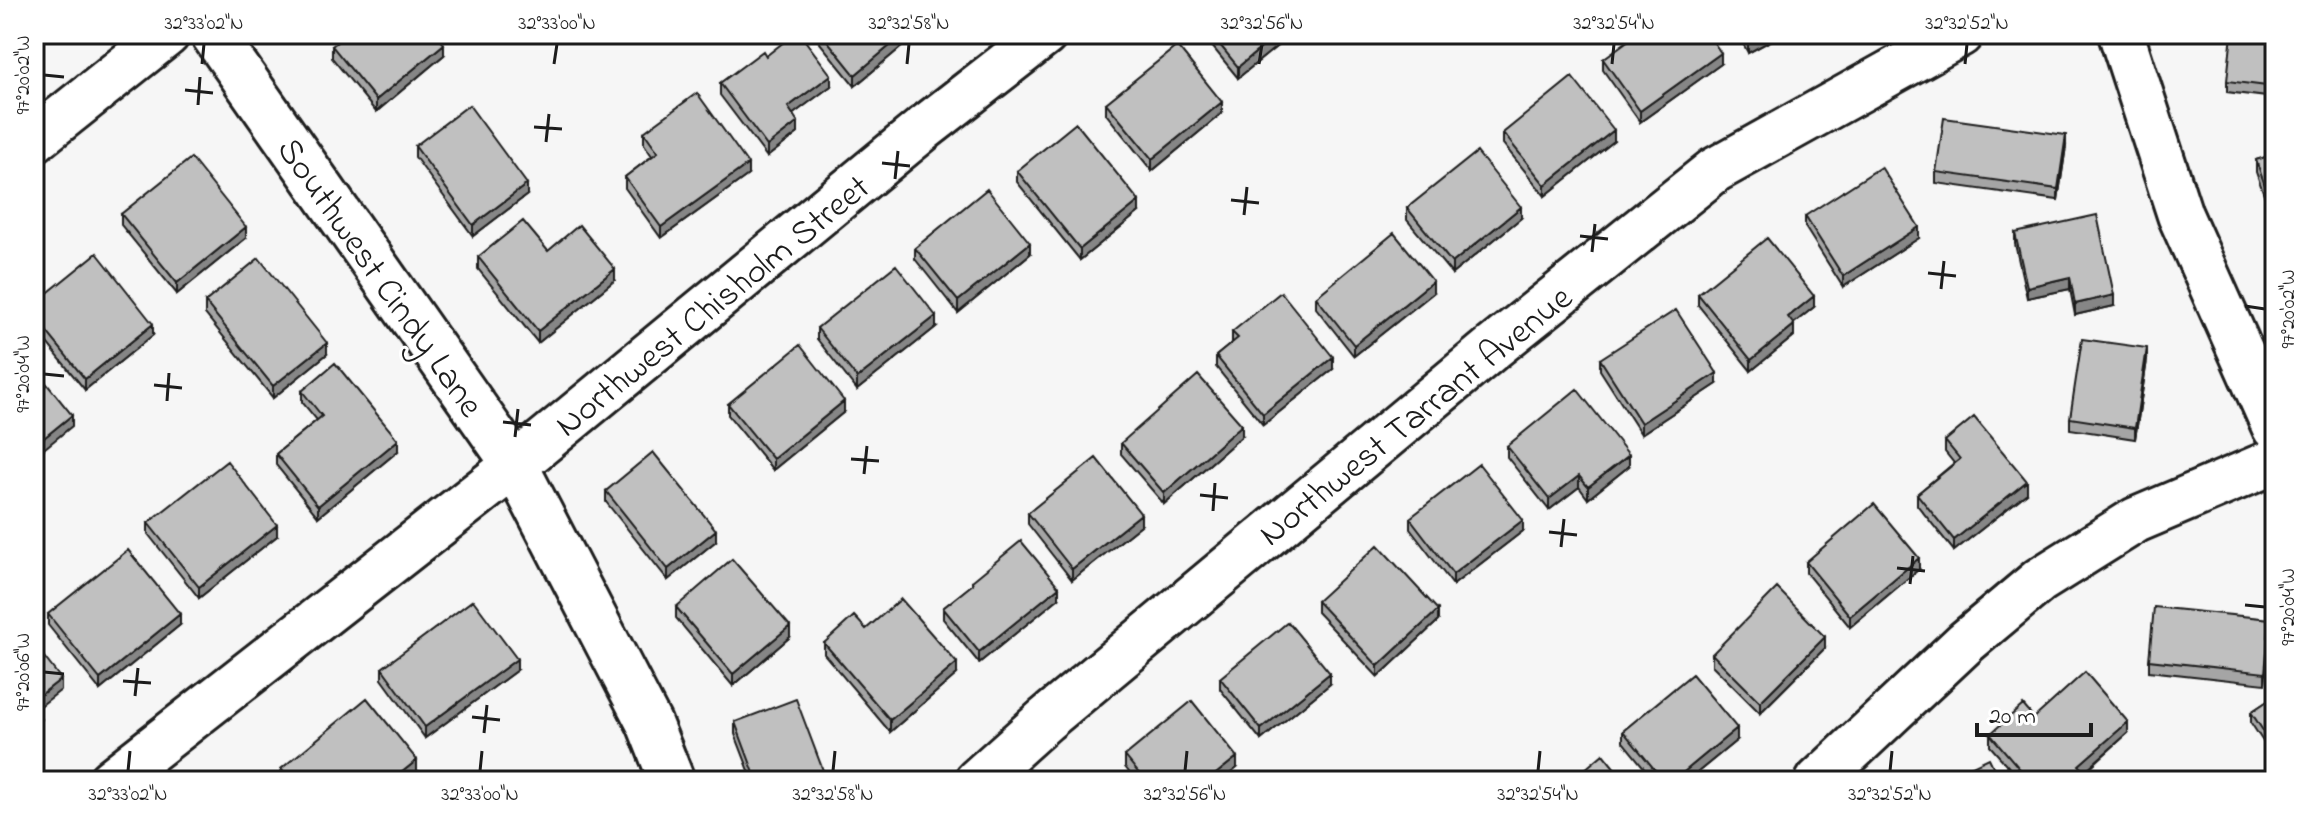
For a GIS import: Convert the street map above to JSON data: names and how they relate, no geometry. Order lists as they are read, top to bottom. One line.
{"streets":{"street":["Southwest Cindy Lane","Northwest Chisholm Street","Northwest Tarrant Avenue"]},"crossings":[["Southwest Cindy Lane","Northwest Chisholm Street"]],"scale_bar":"20 m","coordinates":["32°33'02\"N","32°33'00\"N","32°32'58\"N","32°32'56\"N","32°32'54\"N","32°32'52\"N","97°20'02\"W","97°20'04\"W","97°20'06\"W"]}
